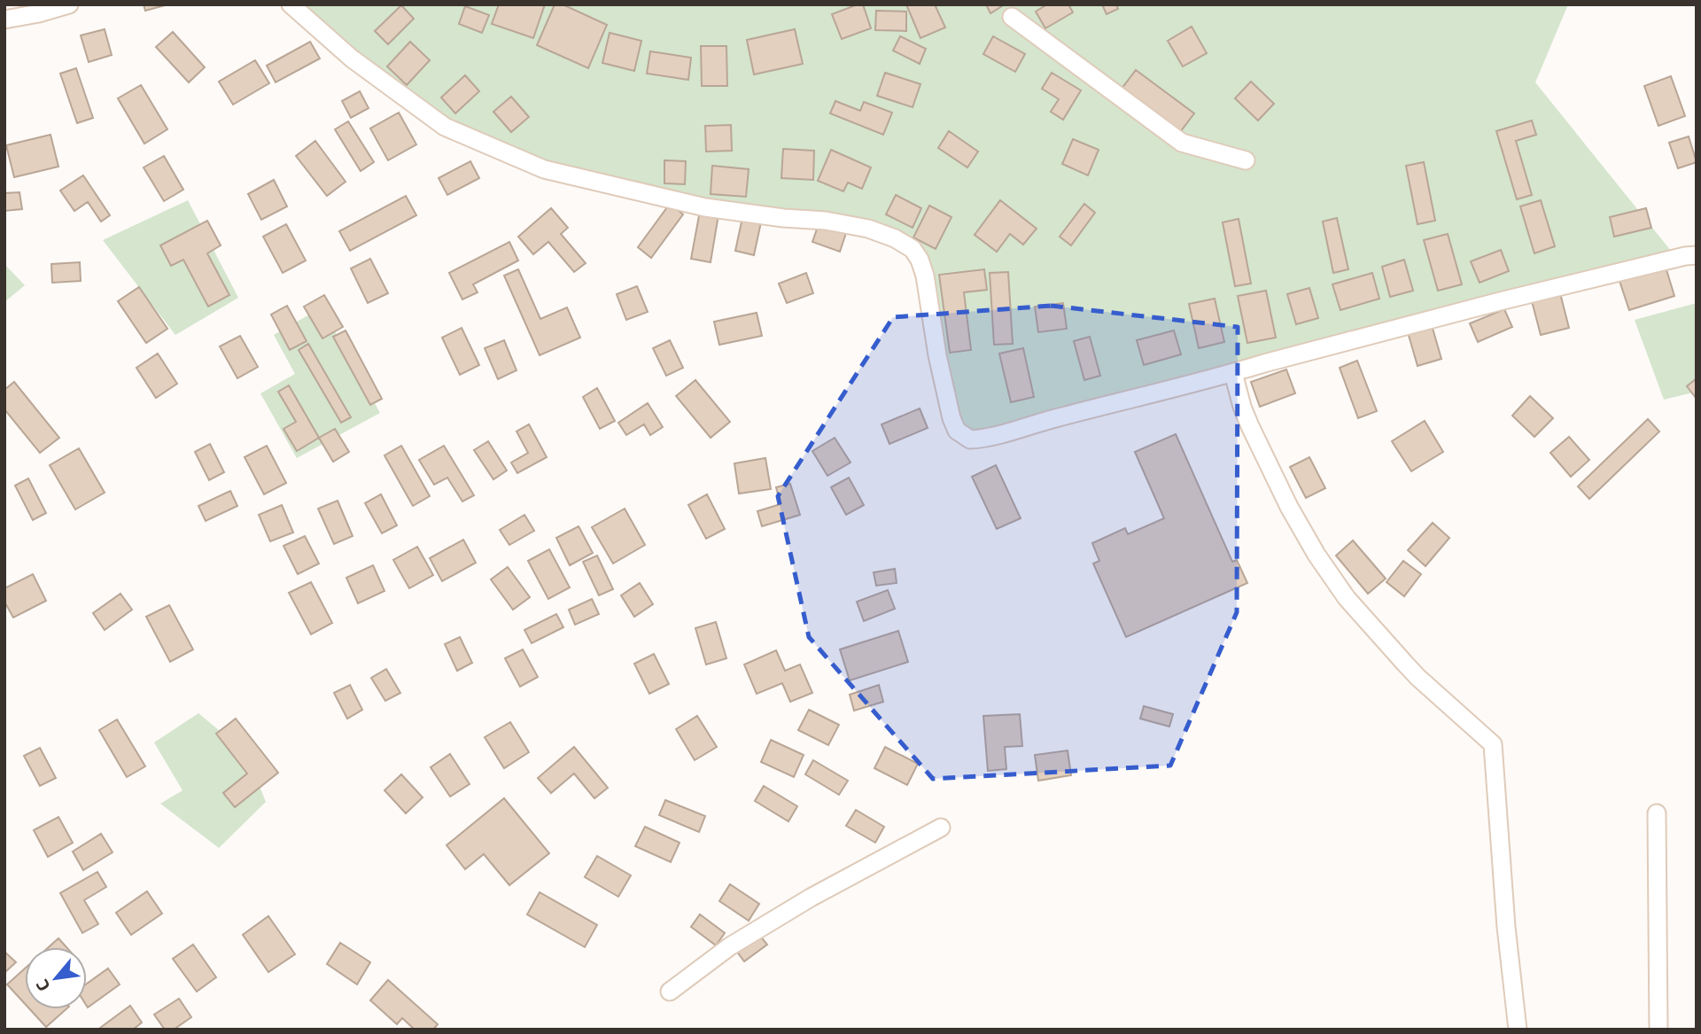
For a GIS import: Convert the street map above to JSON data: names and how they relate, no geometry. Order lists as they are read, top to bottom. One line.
{"north":"bottom left"}
